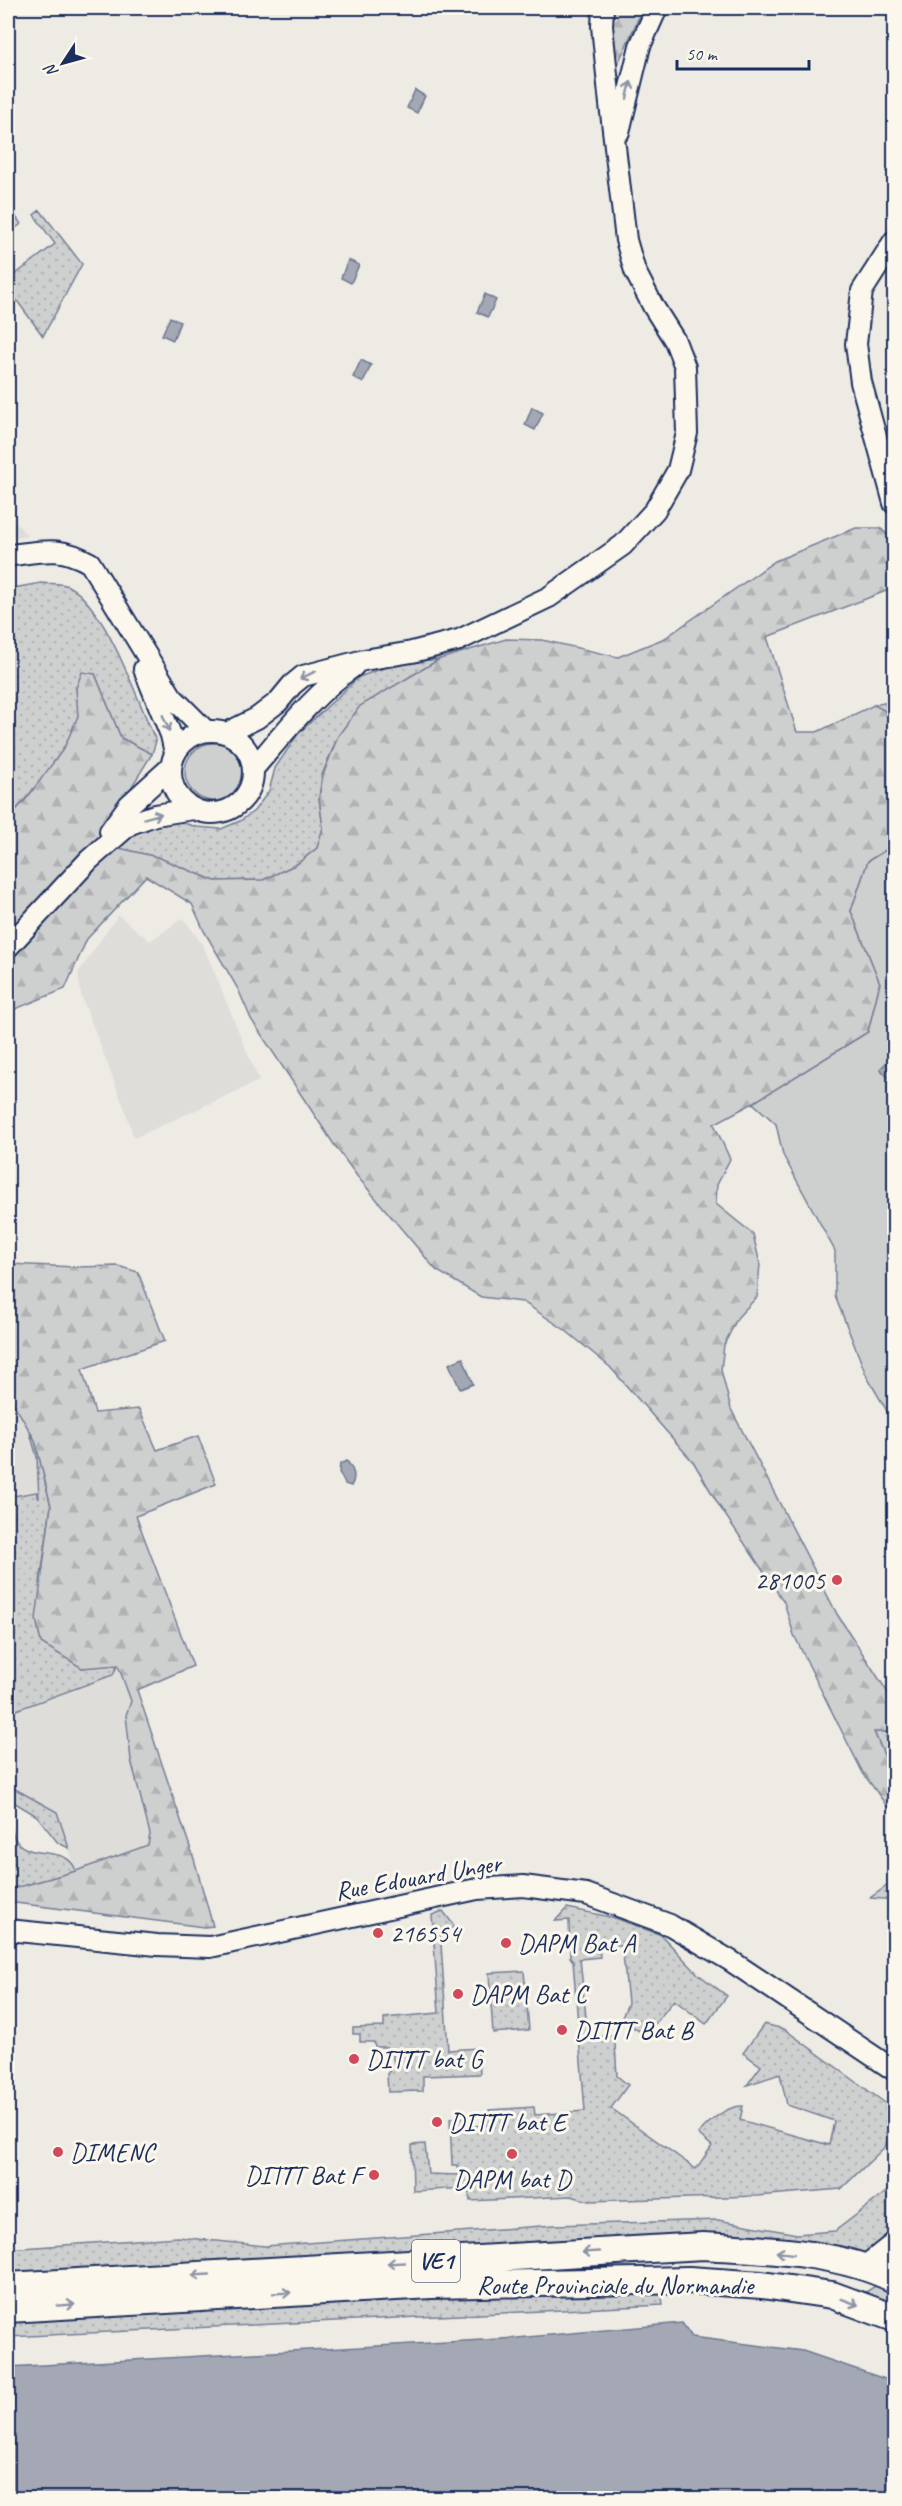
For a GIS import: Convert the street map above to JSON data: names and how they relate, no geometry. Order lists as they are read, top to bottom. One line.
{"streets":{"main road":["VE1","Route Provinciale du Normandie"],"street":["Rue Edouard Unger"]},"places":["281005","216554","DAPM Bat A","DAPM Bat C","DITTT Bat B","DITTT bat G","DITTT bat E","DIMENC","DAPM bat D","DITTT Bat F"],"scale_bar":"50 m","north":"bottom left"}
